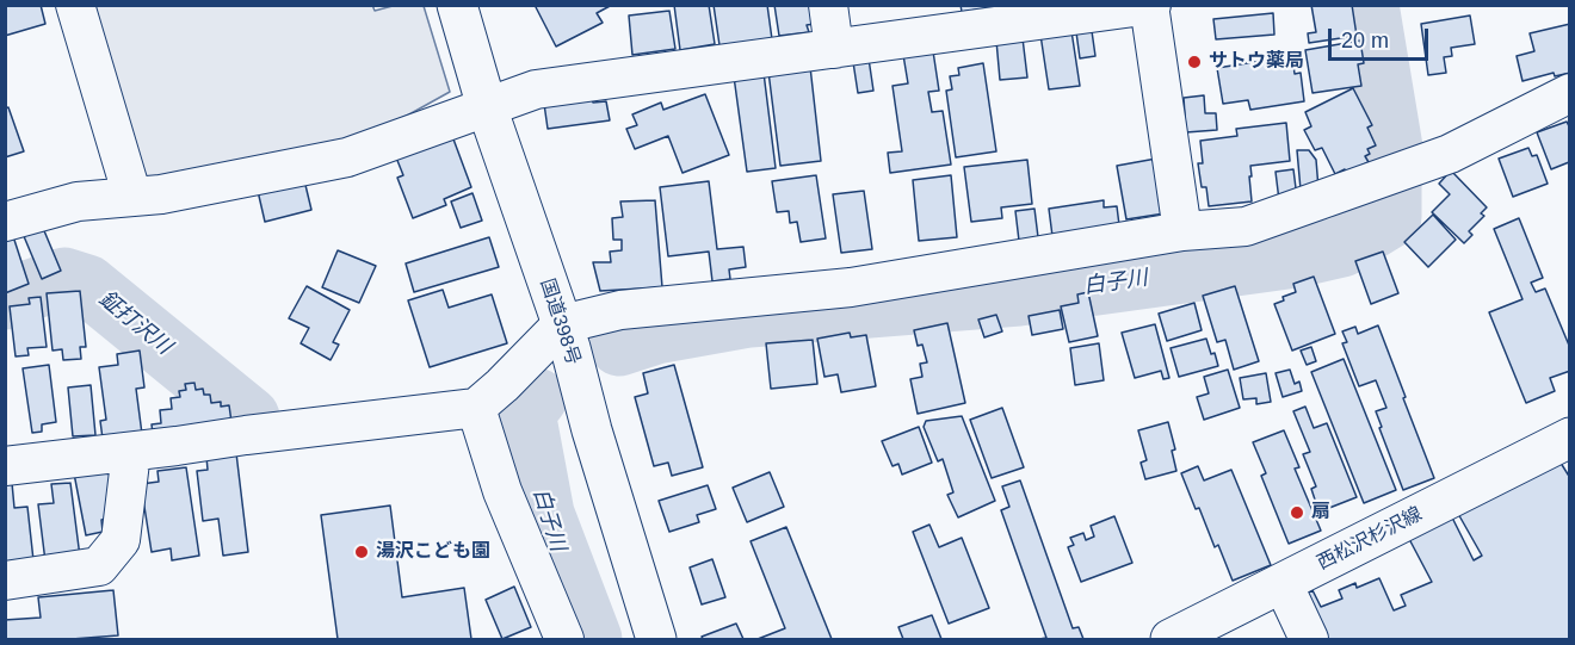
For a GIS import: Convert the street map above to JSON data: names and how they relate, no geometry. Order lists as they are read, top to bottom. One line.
{"streets":{"main road":["国道398号","西松沢杉沢線"]},"water":["白子川","鉦打沢川"],"places":["サトウ薬局","扇","湯沢こども園"],"scale_bar":"20 m"}
